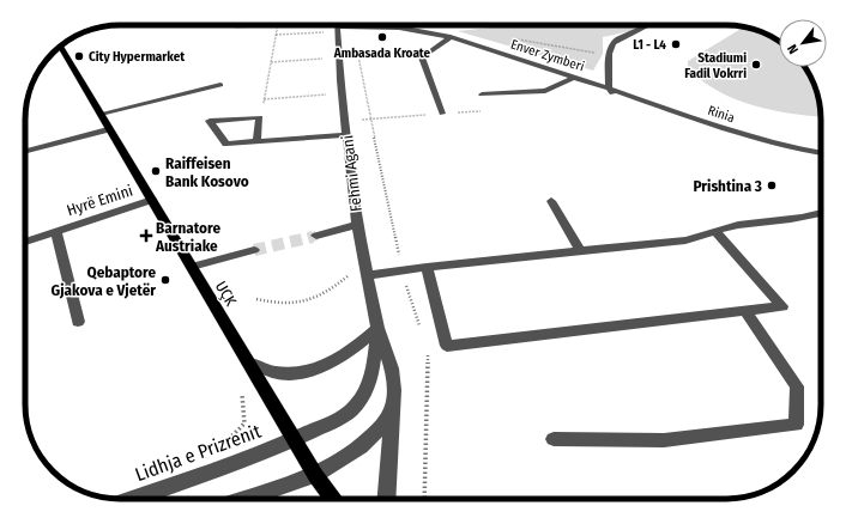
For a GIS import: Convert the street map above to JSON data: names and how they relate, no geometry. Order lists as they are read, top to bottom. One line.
{"streets":{"main road":["UÇK"],"street":["Enver Zymberi","Rinia","Fehmi Agani","Hyrë Emini","Lidhja e Prizrenit"]},"crossings":[["Enver Zymberi","Rinia"],["Enver Zymberi","Fehmi Agani"],["Fehmi Agani","UÇK"],["Fehmi Agani","Lidhja e Prizrenit"],["Hyrë Emini","UÇK"],["UÇK","Lidhja e Prizrenit"]],"places":{"other":["Ambasada Kroate","L1 - L4","City Hypermarket","Stadiumi Fadil Vokrri","Raiffeisen Bank Kosovo","Prishtina 3","Qebaptore Gjakova e Vjetër"],"health":["Barnatore Austriake"]},"north":"bottom left"}
